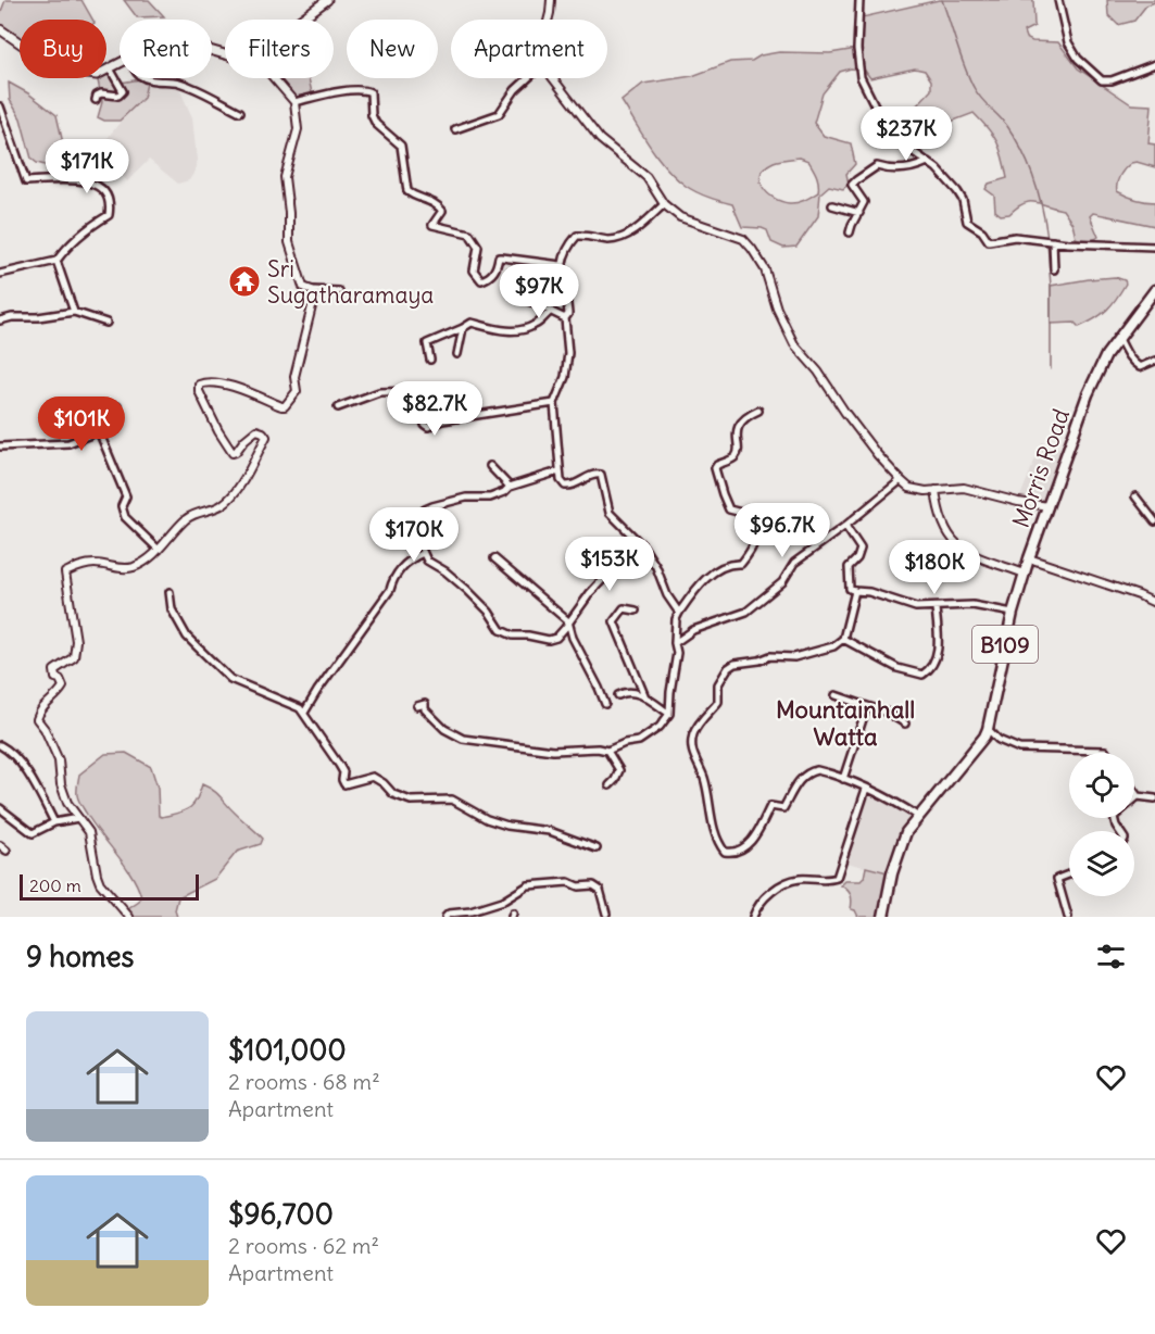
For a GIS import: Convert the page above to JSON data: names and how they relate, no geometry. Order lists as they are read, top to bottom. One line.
{"streets":{"main road":["Morris Road","B109"]},"districts":["Mountainhall Watta"],"places":{"temple":["Sri Sugatharamaya"]},"scale_bar":"200 m","page":{"chip":["Buy","Rent","Filters","New","Apartment"],"price":["$237K","$171K","$97K","$82.7K","$101K","$96.7K","$170K","$153K","$180K"],"scale":"200 m","heading":"9 homes","list":[{"name":"$101,000","note":"2 rooms · 68 m² · Apartment"},{"name":"$96,700","note":"2 rooms · 62 m² · Apartment"}]}}
